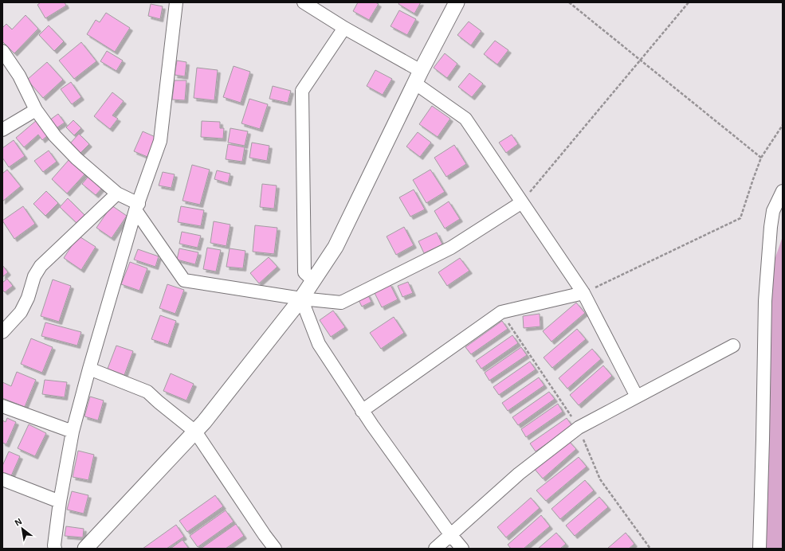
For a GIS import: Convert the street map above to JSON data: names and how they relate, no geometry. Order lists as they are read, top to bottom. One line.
{"north":"top left"}
